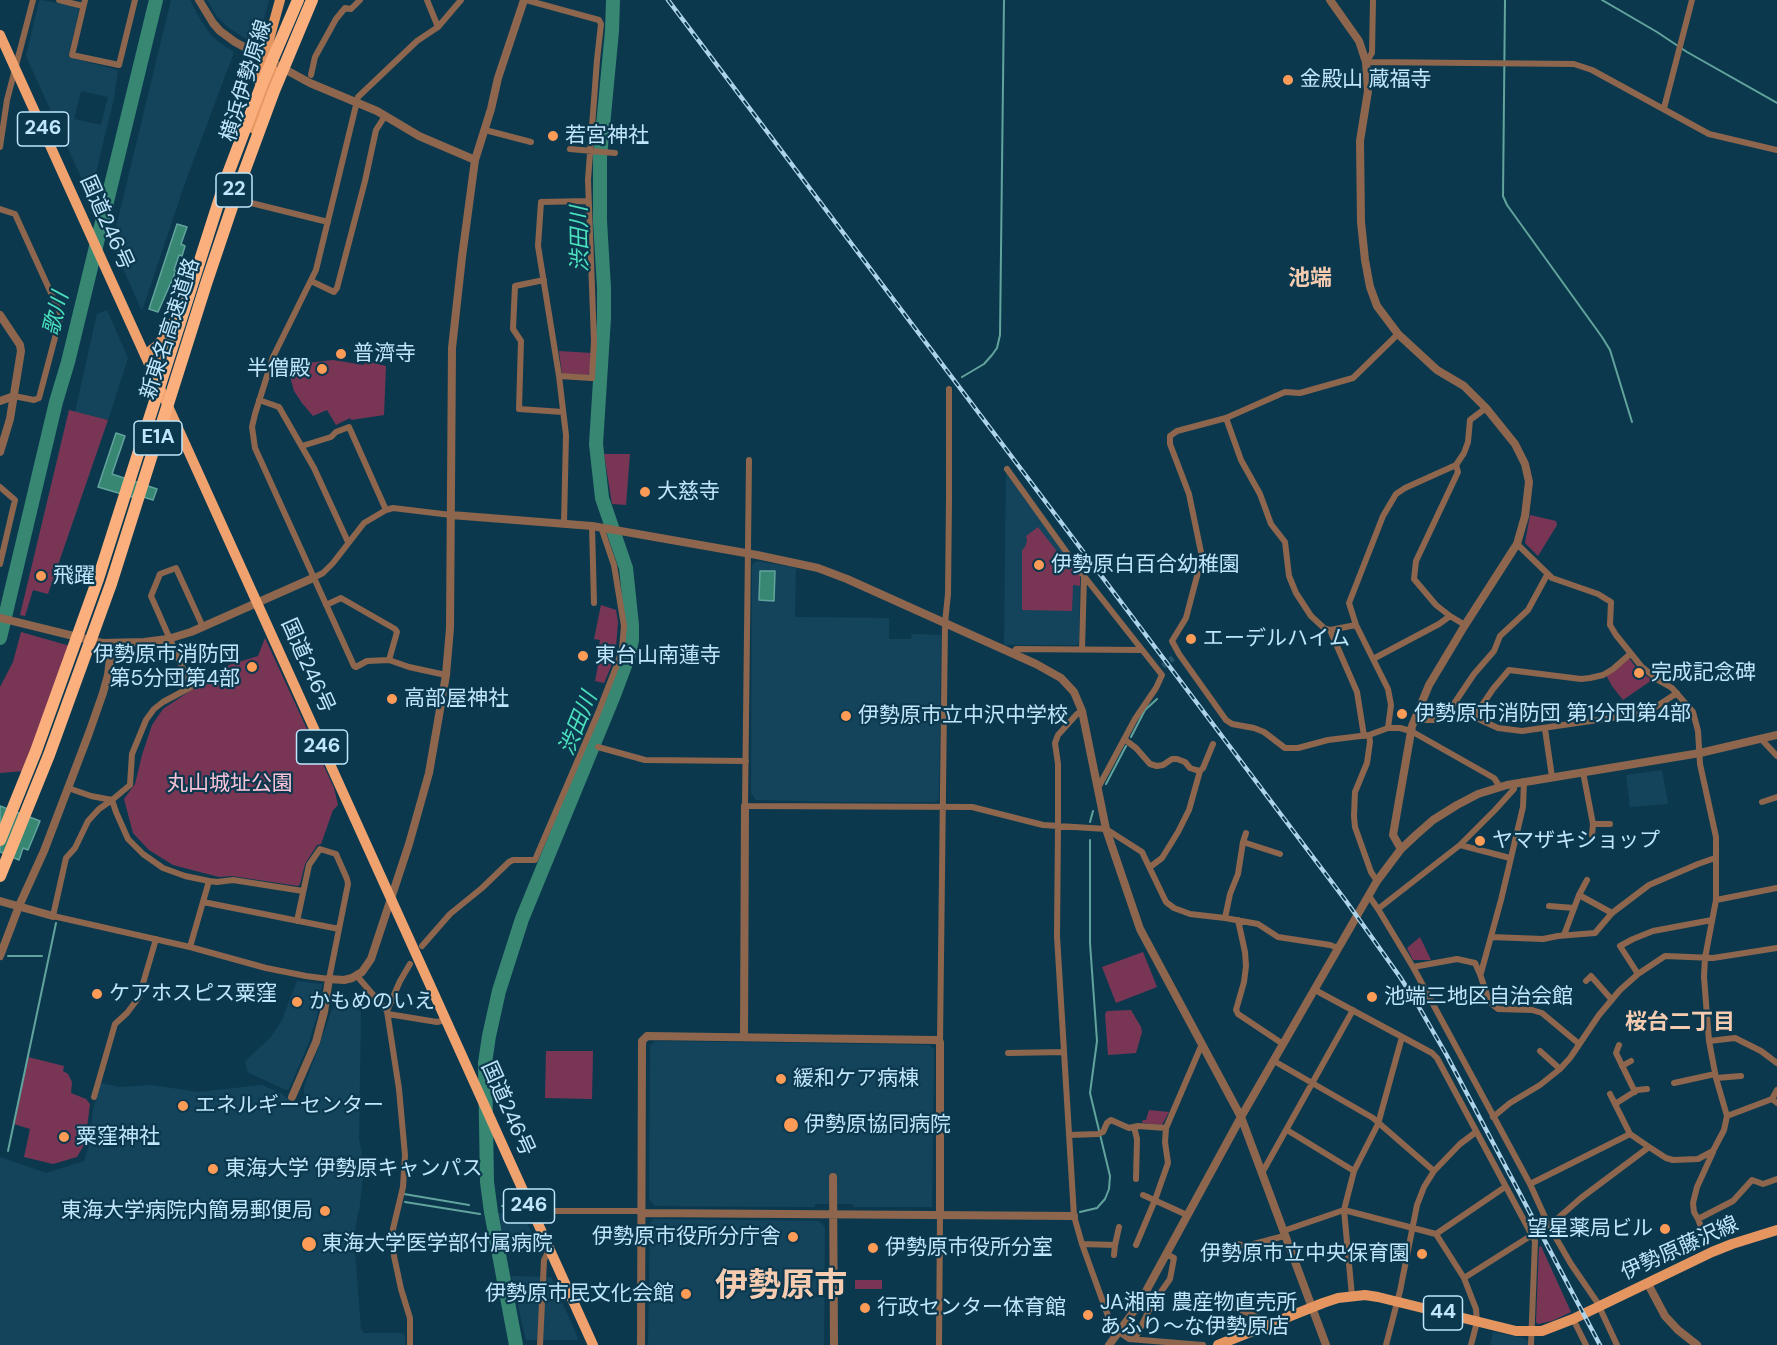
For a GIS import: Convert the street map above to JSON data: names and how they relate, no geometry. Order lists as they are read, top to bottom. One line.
{"streets":{"highway":["246","国道246号","新東名高速道路","E1A"],"main road":["横浜伊勢原線","22","伊勢原藤沢線","44"]},"crossings":[["横浜伊勢原線","国道246号"],["伊勢原藤沢線","44"]],"districts":["池端","桜台二丁目","伊勢原市"],"water":["渋田川","歌川"],"parks":["丸山城址公園"],"places":["金殿山 蔵福寺","若宮神社","普濟寺","半僧殿","大慈寺","伊勢原白百合幼稚園","飛躍","エーデルハイム","東台山南蓮寺","伊勢原市消防団 第5分団第4部","完成記念碑","高部屋神社","伊勢原市消防団 第1分団第4部","伊勢原市立中沢中学校","ヤマザキショップ","ケアホスピス粟窪","池端三地区自治会館","かもめのいえ","緩和ケア病棟","エネルギーセンター","伊勢原協同病院","粟窪神社","東海大学 伊勢原キャンパス","東海大学病院内簡易郵便局","望星薬局ビル","伊勢原市役所分庁舎","東海大学医学部付属病院","伊勢原市役所分室","伊勢原市立中央保育園","伊勢原市民文化会館","行政センター体育館","JA湘南 農産物直売所 あふり～な伊勢原店"]}
